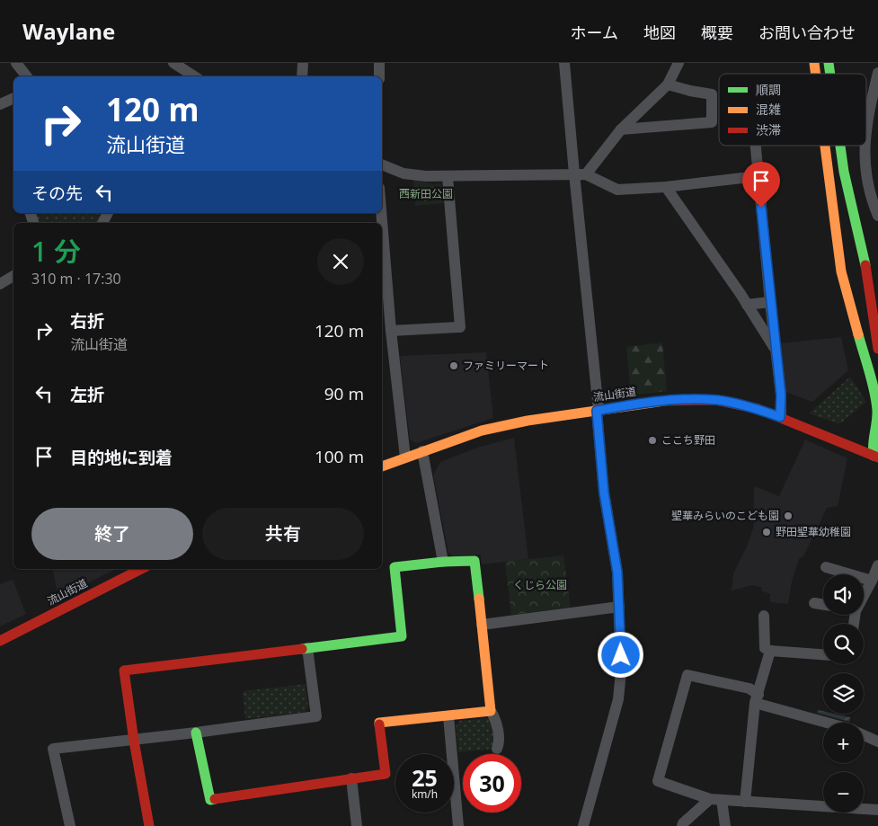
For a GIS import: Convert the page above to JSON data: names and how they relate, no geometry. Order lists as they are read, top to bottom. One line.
{"streets":{"street":["流山街道"]},"parks":["西新田公園","くじら公園"],"places":["ファミリーマート","ここち野田","聖華みらいのこども園","野田聖華幼稚園"],"legend":["順調","混雑","渋滞"],"page":{"header":"Waylane","nav":["ホーム","地図","概要","お問い合わせ"],"turn":["120 m","流山街道"],"then":"その先","heading":["1 分","310 m · 17:30"],"list":[{"name":"右折","note":"流山街道","value":"120 m"},{"name":"左折","value":"90 m"},{"name":"目的地に到着","value":"100 m"}],"buttons":["終了","共有"],"map_buttons":["+","−"],"speed":"25 km/h","limit":"30"}}
